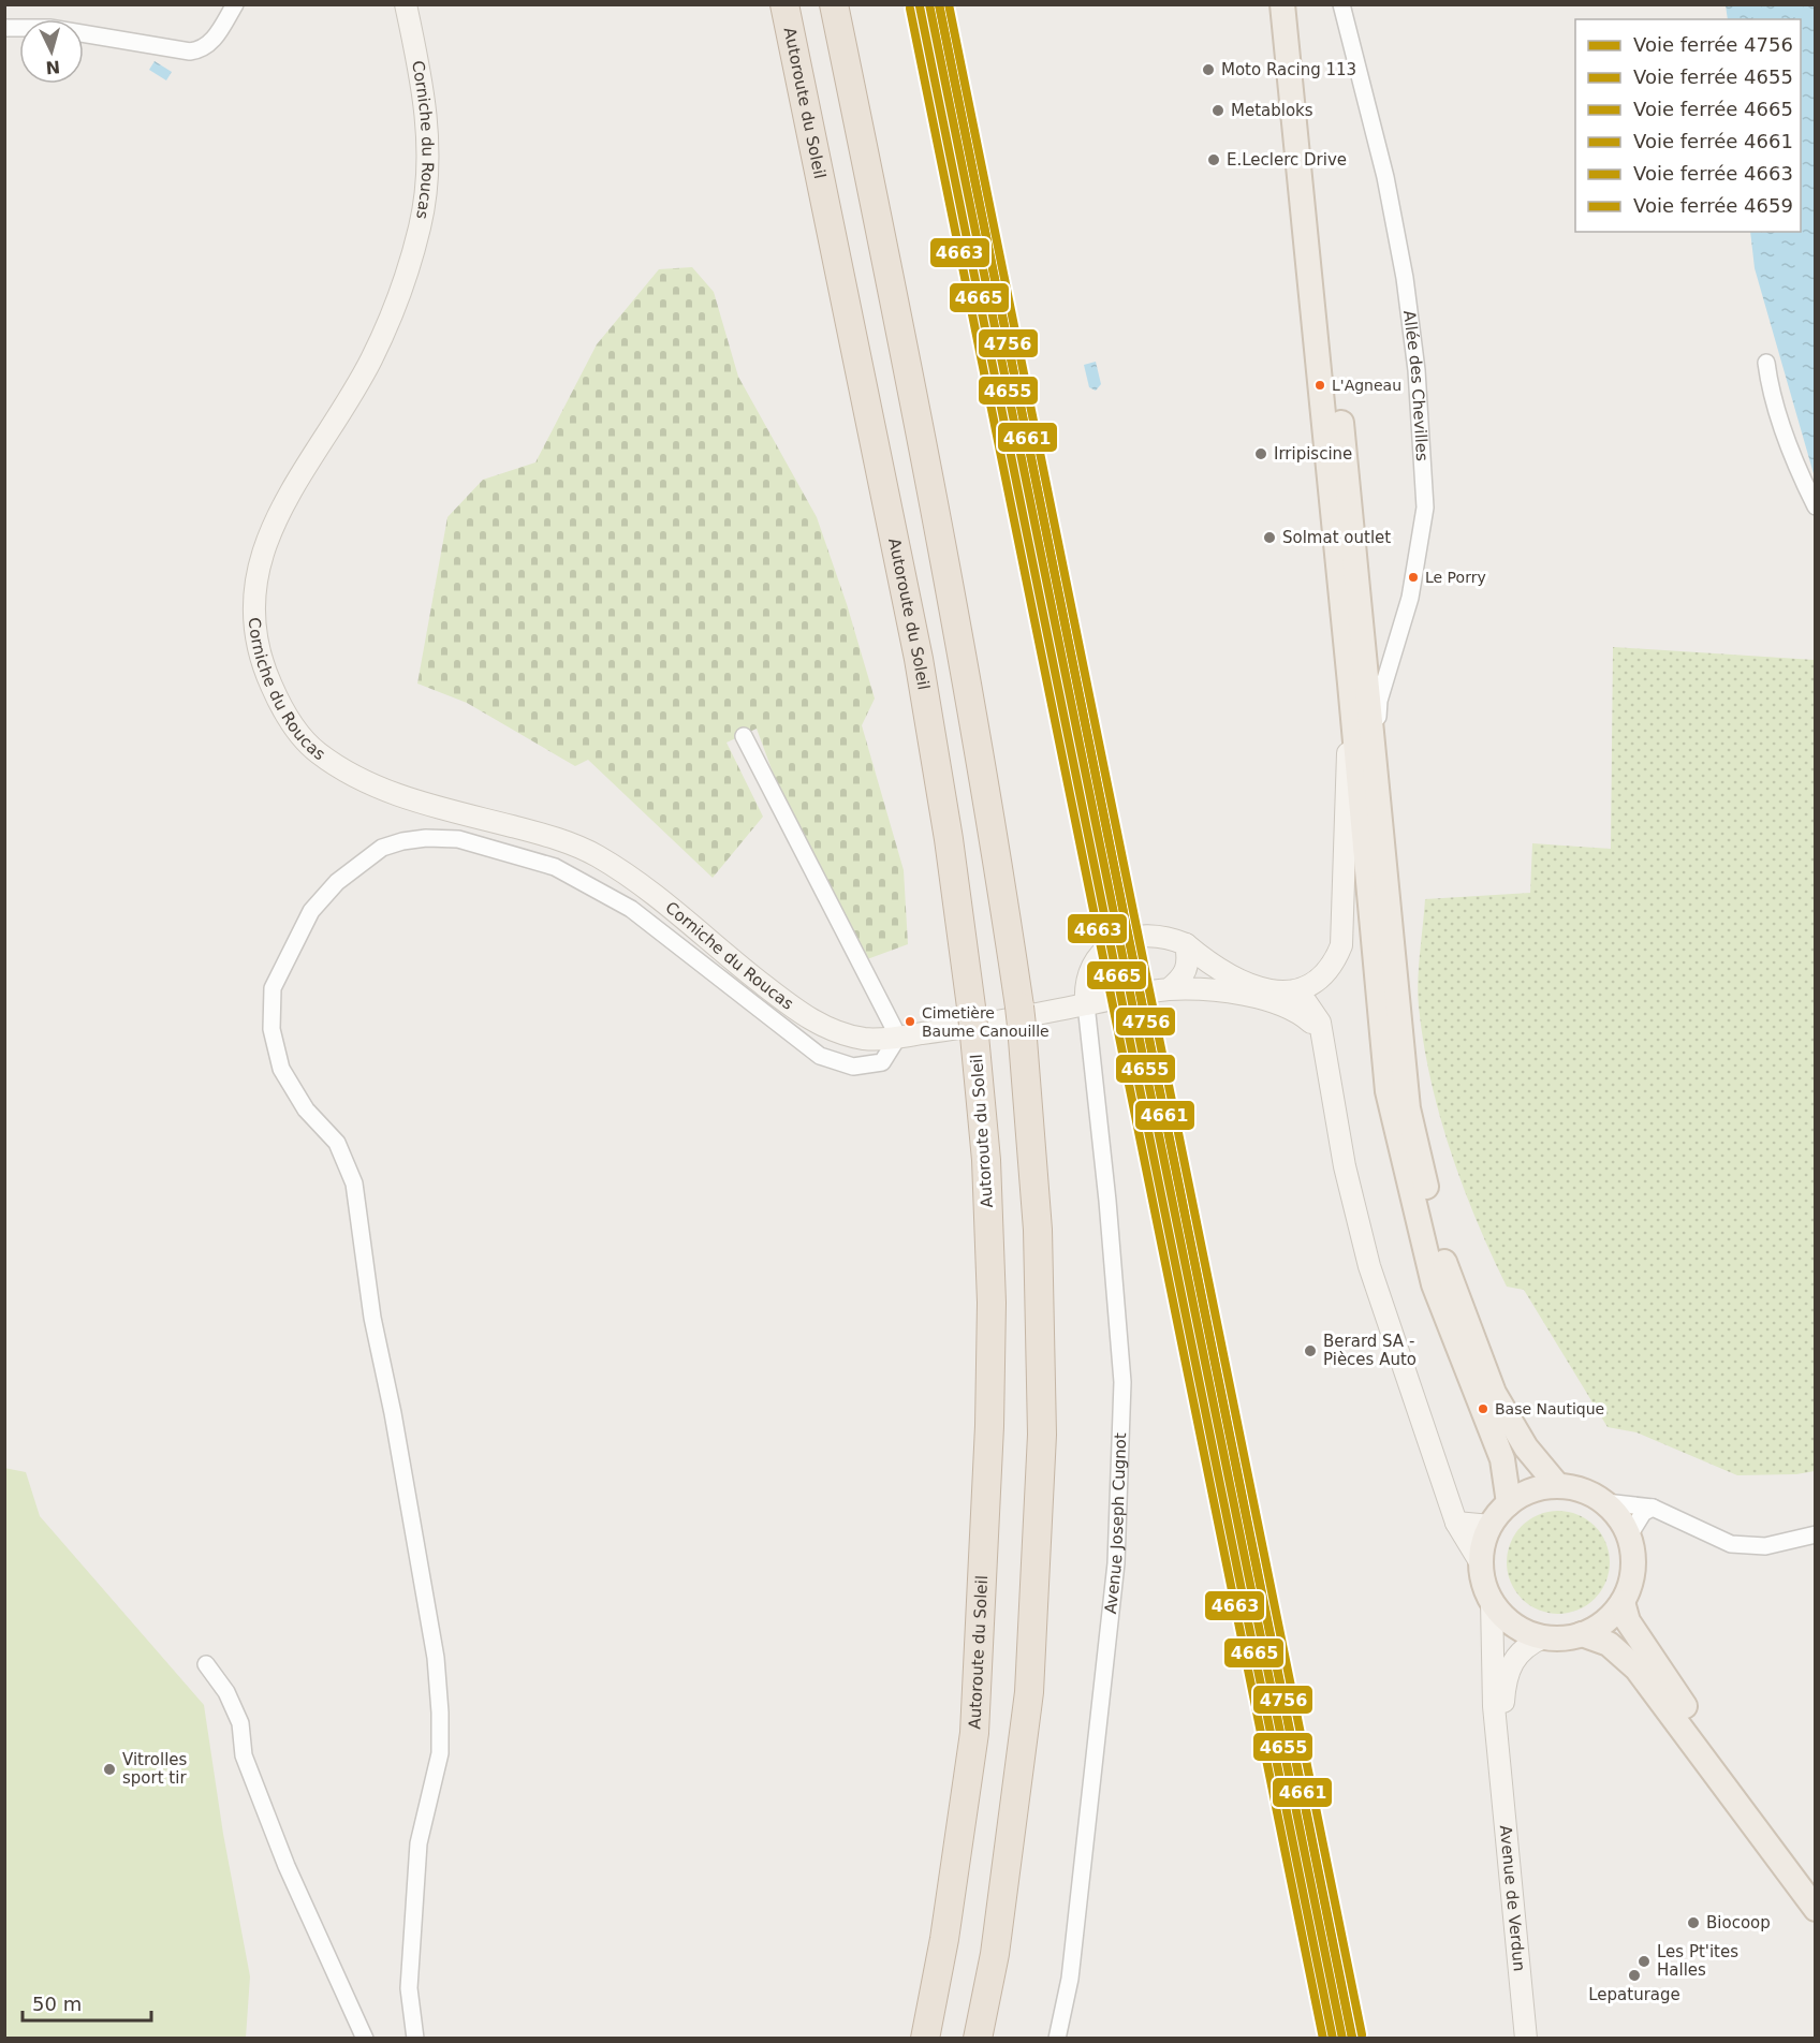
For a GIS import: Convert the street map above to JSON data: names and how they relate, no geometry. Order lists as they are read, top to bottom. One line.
{"streets":{"highway":["Autoroute du Soleil"],"main road":["Corniche du Roucas","Avenue de Verdun"],"street":["Allée des Chevilles","Avenue Joseph Cugnot"]},"crossings":[["Corniche du Roucas","Avenue Joseph Cugnot"]],"places":["Moto Racing 113","Metabloks","E.Leclerc Drive","L'Agneau","Irripiscine","Solmat outlet","Le Porry","Cimetière Baume Canouille","Berard SA - Pièces Auto","Base Nautique","Vitrolles sport tir","Biocoop","Les Pt'ites Halles","Lepaturage"],"lines":["rail line 4756","rail line 4655","rail line 4661","rail line 4659","rail line 4665","rail line 4663"],"legend":["Voie ferrée 4756","Voie ferrée 4655","Voie ferrée 4665","Voie ferrée 4661","Voie ferrée 4663","Voie ferrée 4659"],"scale_bar":"50 m","north":"bottom"}
